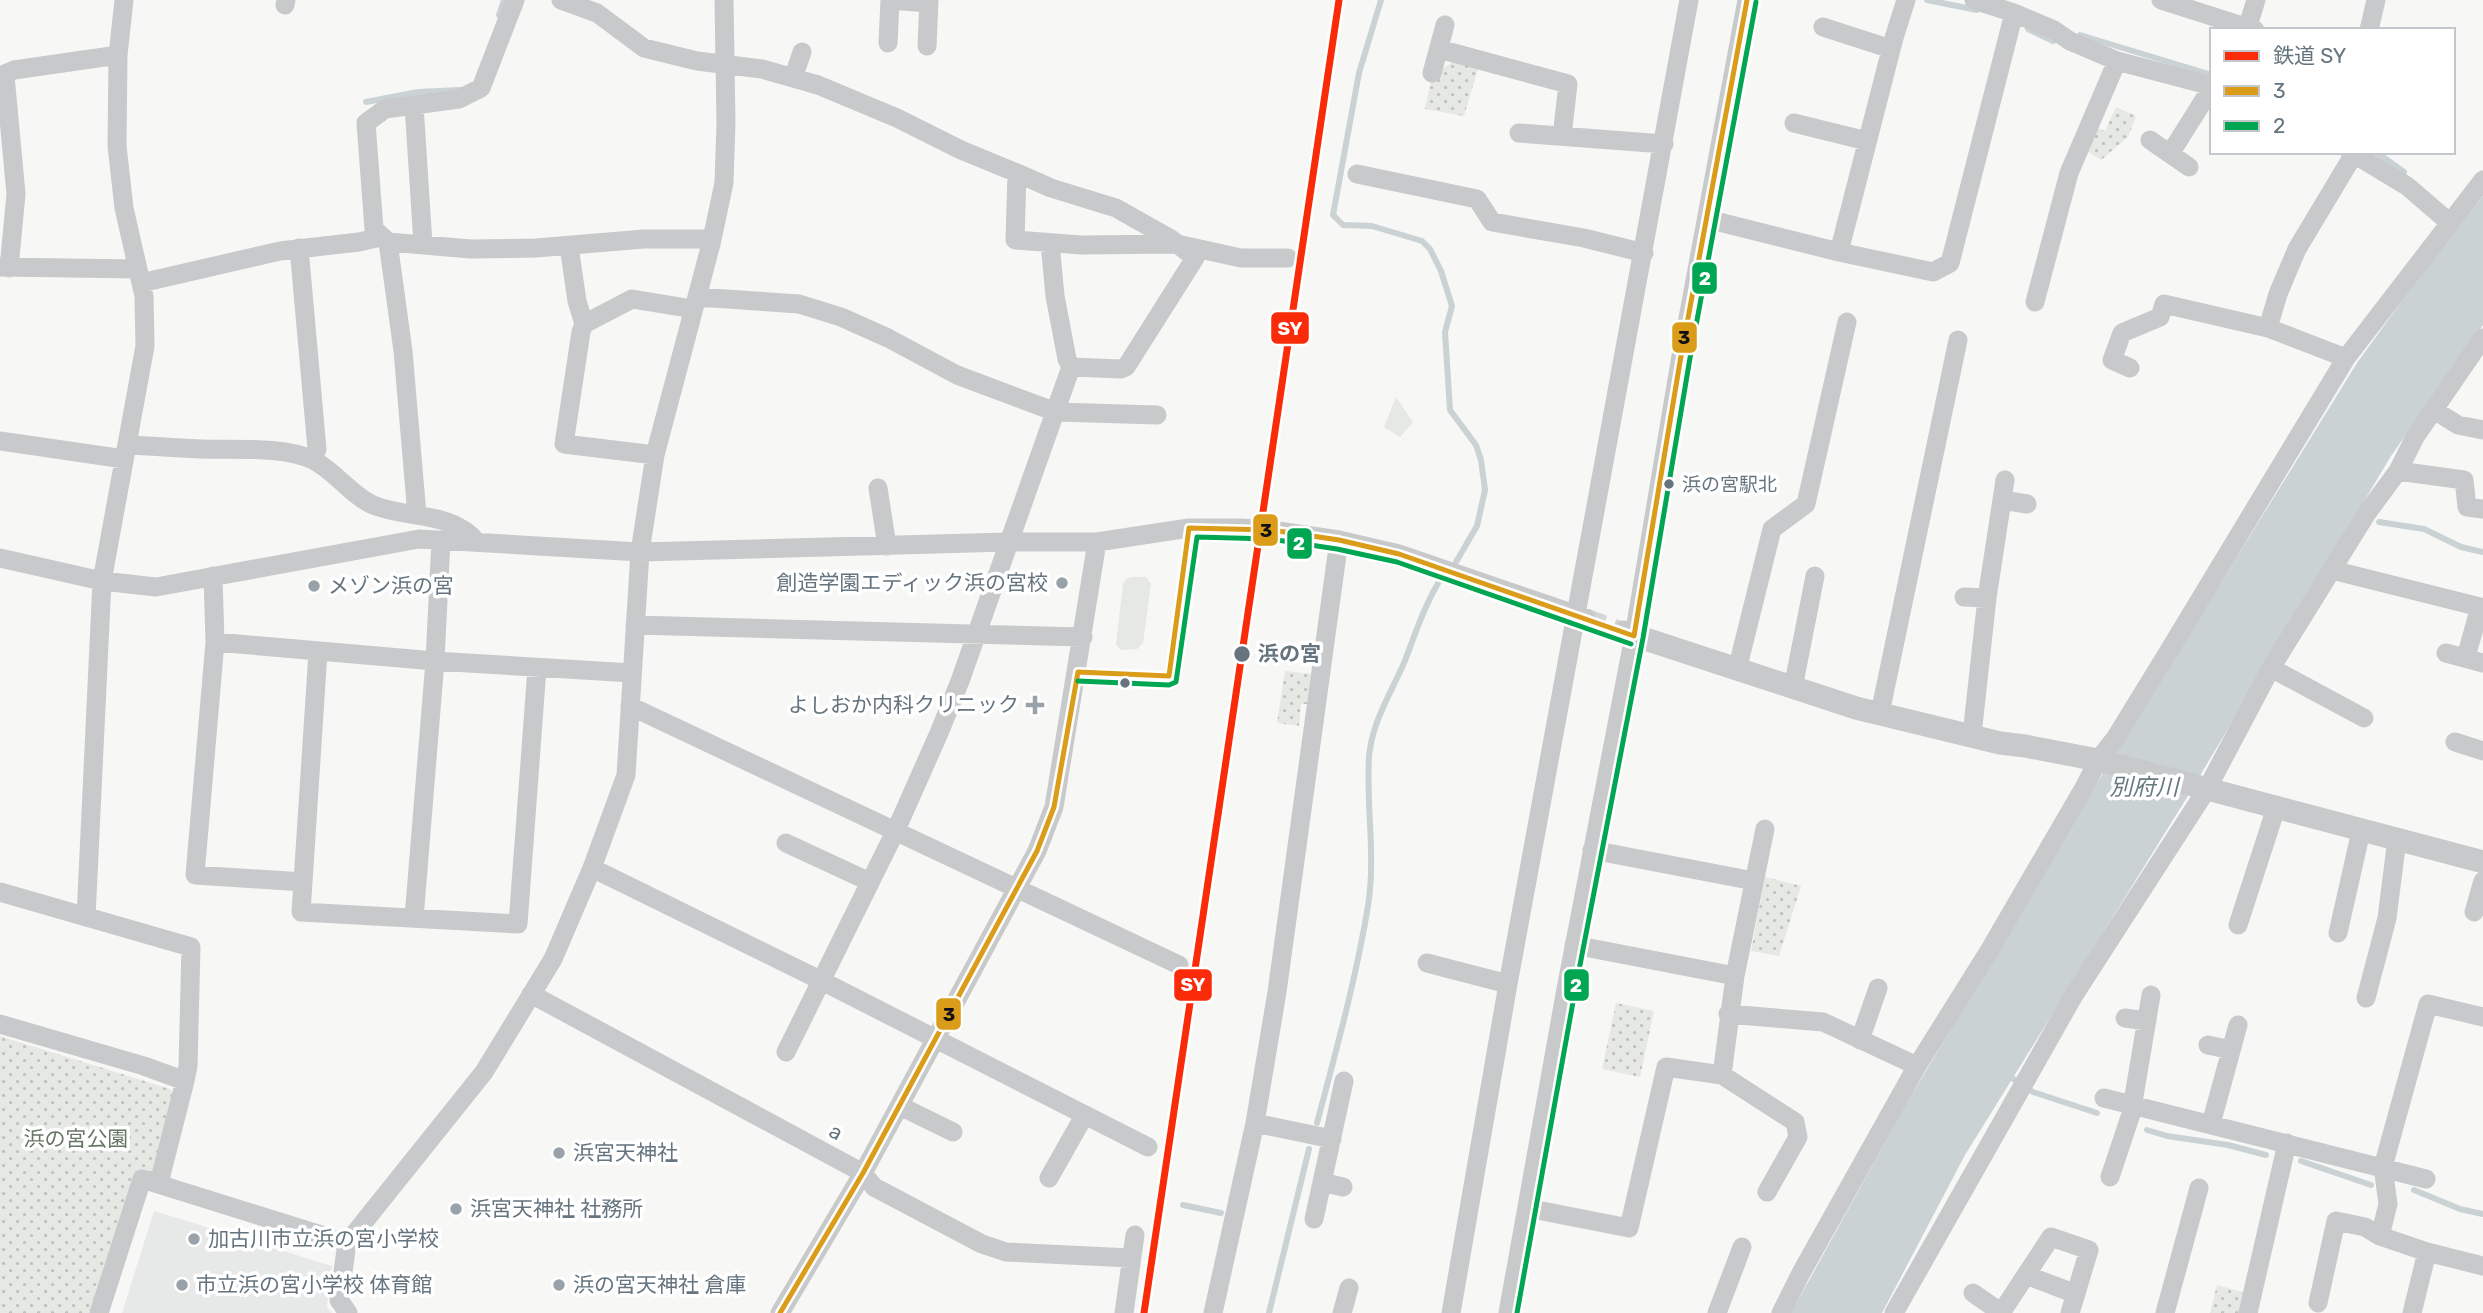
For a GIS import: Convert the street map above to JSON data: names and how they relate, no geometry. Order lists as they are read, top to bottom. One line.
{"streets":{"street":["a"]},"water":["別府川"],"parks":["浜の宮公園"],"places":{"other":["浜の宮駅北","創造学園エディック浜の宮校","メゾン浜の宮","浜の宮","浜宮天神社","浜宮天神社 社務所","加古川市立浜の宮小学校","市立浜の宮小学校 体育館","浜の宮天神社 倉庫"],"health":["よしおか内科クリニック"]},"lines":["rail line SY","transit line 3","transit line 2"],"legend":["鉄道 SY","3","2"]}
